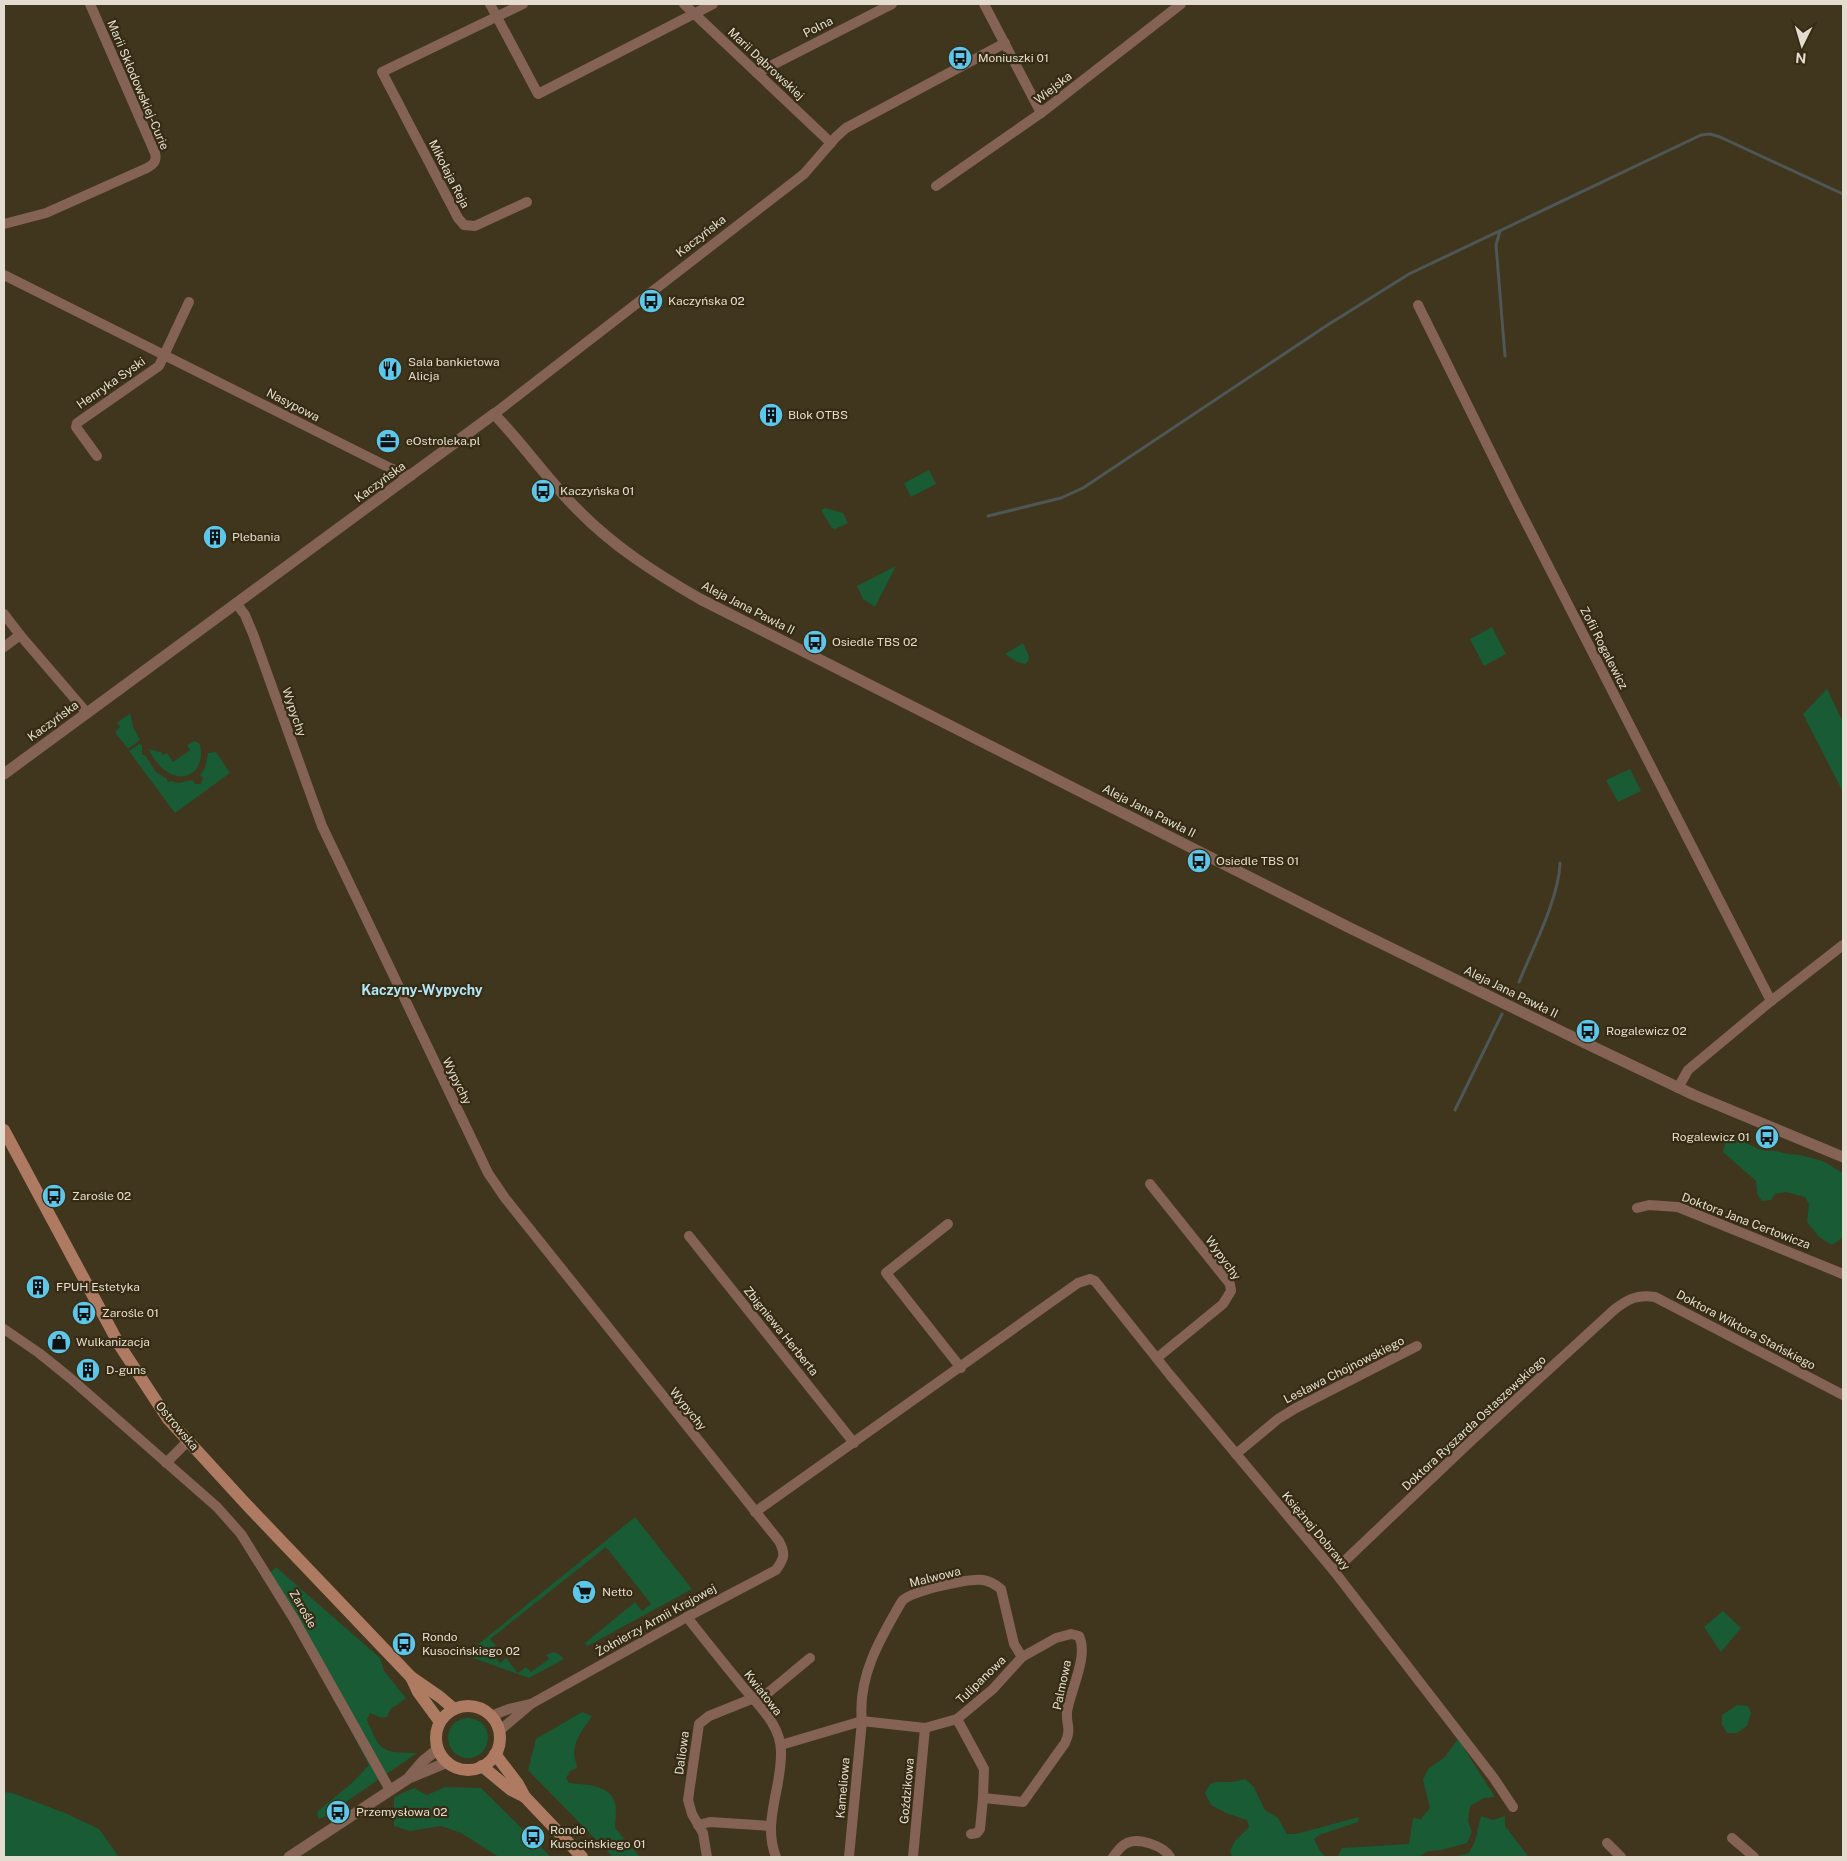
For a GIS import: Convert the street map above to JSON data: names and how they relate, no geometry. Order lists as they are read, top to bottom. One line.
{"streets":{"main road":["Ostrowska"],"street":["Polna","Marii Dąbrowskiej","Marii Skłodowskiej-Curie","Wiejska","Mikołaja Reja","Kaczyńska","Henryka Syski","Nasypowa","Aleja Jana Pawła II","Zofii Rogalewicz","Wypychy","Doktora Jana Certowicza","Doktora Wiktora Stańskiego","Zbigniewa Herberta","Lesława Chojnowskiego","Doktora Ryszarda Ostaszewskiego","Księżnej Dobrawy","Malwowa","Zarośle","Żołnierzy Armii Krajowej","Tulipanowa","Palmowa","Kwiatowa","Daliowa","Kameliowa","Goździkowa"]},"crossings":[["Polna","Marii Dąbrowskiej"],["Marii Dąbrowskiej","Kaczyńska"],["Kaczyńska","Nasypowa"],["Kaczyńska","Aleja Jana Pawła II"],["Kaczyńska","Wypychy"],["Henryka Syski","Nasypowa"],["Wypychy","Księżnej Dobrawy"],["Wypychy","Żołnierzy Armii Krajowej"],["Doktora Wiktora Stańskiego","Doktora Ryszarda Ostaszewskiego"],["Lesława Chojnowskiego","Księżnej Dobrawy"],["Doktora Ryszarda Ostaszewskiego","Księżnej Dobrawy"],["Ostrowska","Żołnierzy Armii Krajowej"],["Malwowa","Tulipanowa"],["Malwowa","Kameliowa"],["Malwowa","Goździkowa"],["Żołnierzy Armii Krajowej","Kwiatowa"],["Tulipanowa","Palmowa"],["Tulipanowa","Kwiatowa"],["Tulipanowa","Kameliowa"],["Tulipanowa","Goździkowa"],["Kwiatowa","Daliowa"],["Kameliowa","Goździkowa"]],"districts":["Kaczyny-Wypychy"],"places":{"bus stop":["Moniuszki 01","Kaczyńska 02","Kaczyńska 01","Osiedle TBS 02","Osiedle TBS 01","Rogalewicz 02","Rogalewicz 01","Zarośle 02","Zarośle 01","Rondo Kusocińskiego 02","Przemysłowa 02","Rondo Kusocińskiego 01"],"restaurant":["Sala bankietowa Alicja"],"building":["Blok OTBS","Plebania","FPUH Estetyka","D-guns"],"office":["eOstroleka.pl"],"shop":["Wulkanizacja"],"supermarket":["Netto"]},"north":"bottom"}
